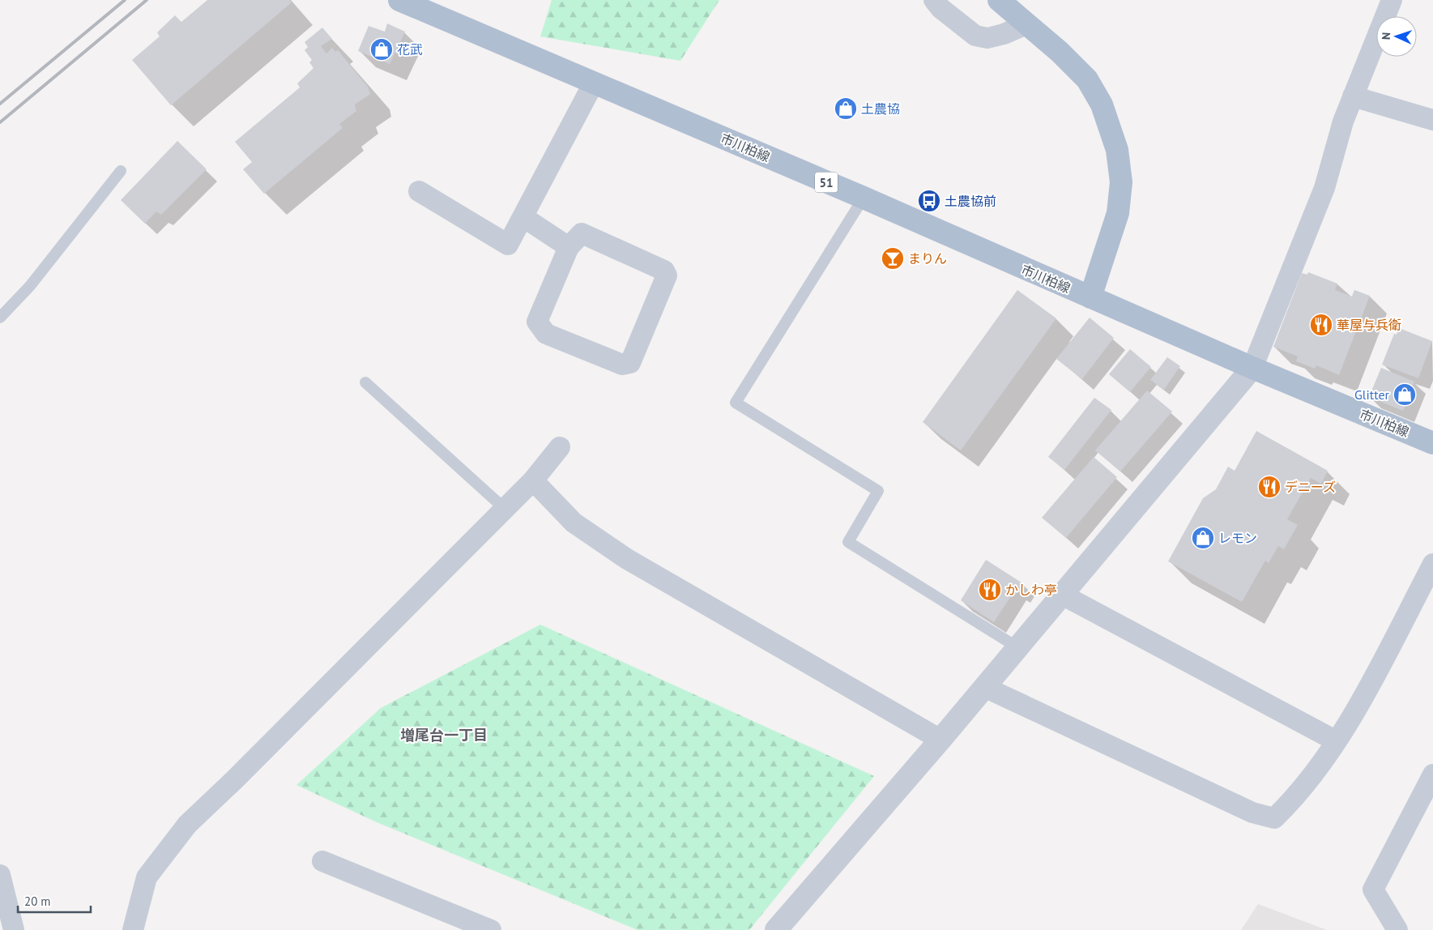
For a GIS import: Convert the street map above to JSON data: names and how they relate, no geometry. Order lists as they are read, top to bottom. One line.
{"streets":{"main road":["市川柏線","51"]},"districts":["増尾台一丁目"],"places":{"shop":["花武","土農協","Glitter","レモン"],"bus stop":["土農協前"],"bar":["まりん"],"restaurant":["華屋与兵衛","デニーズ","かしわ亭"]},"scale_bar":"20 m","north":"left"}
